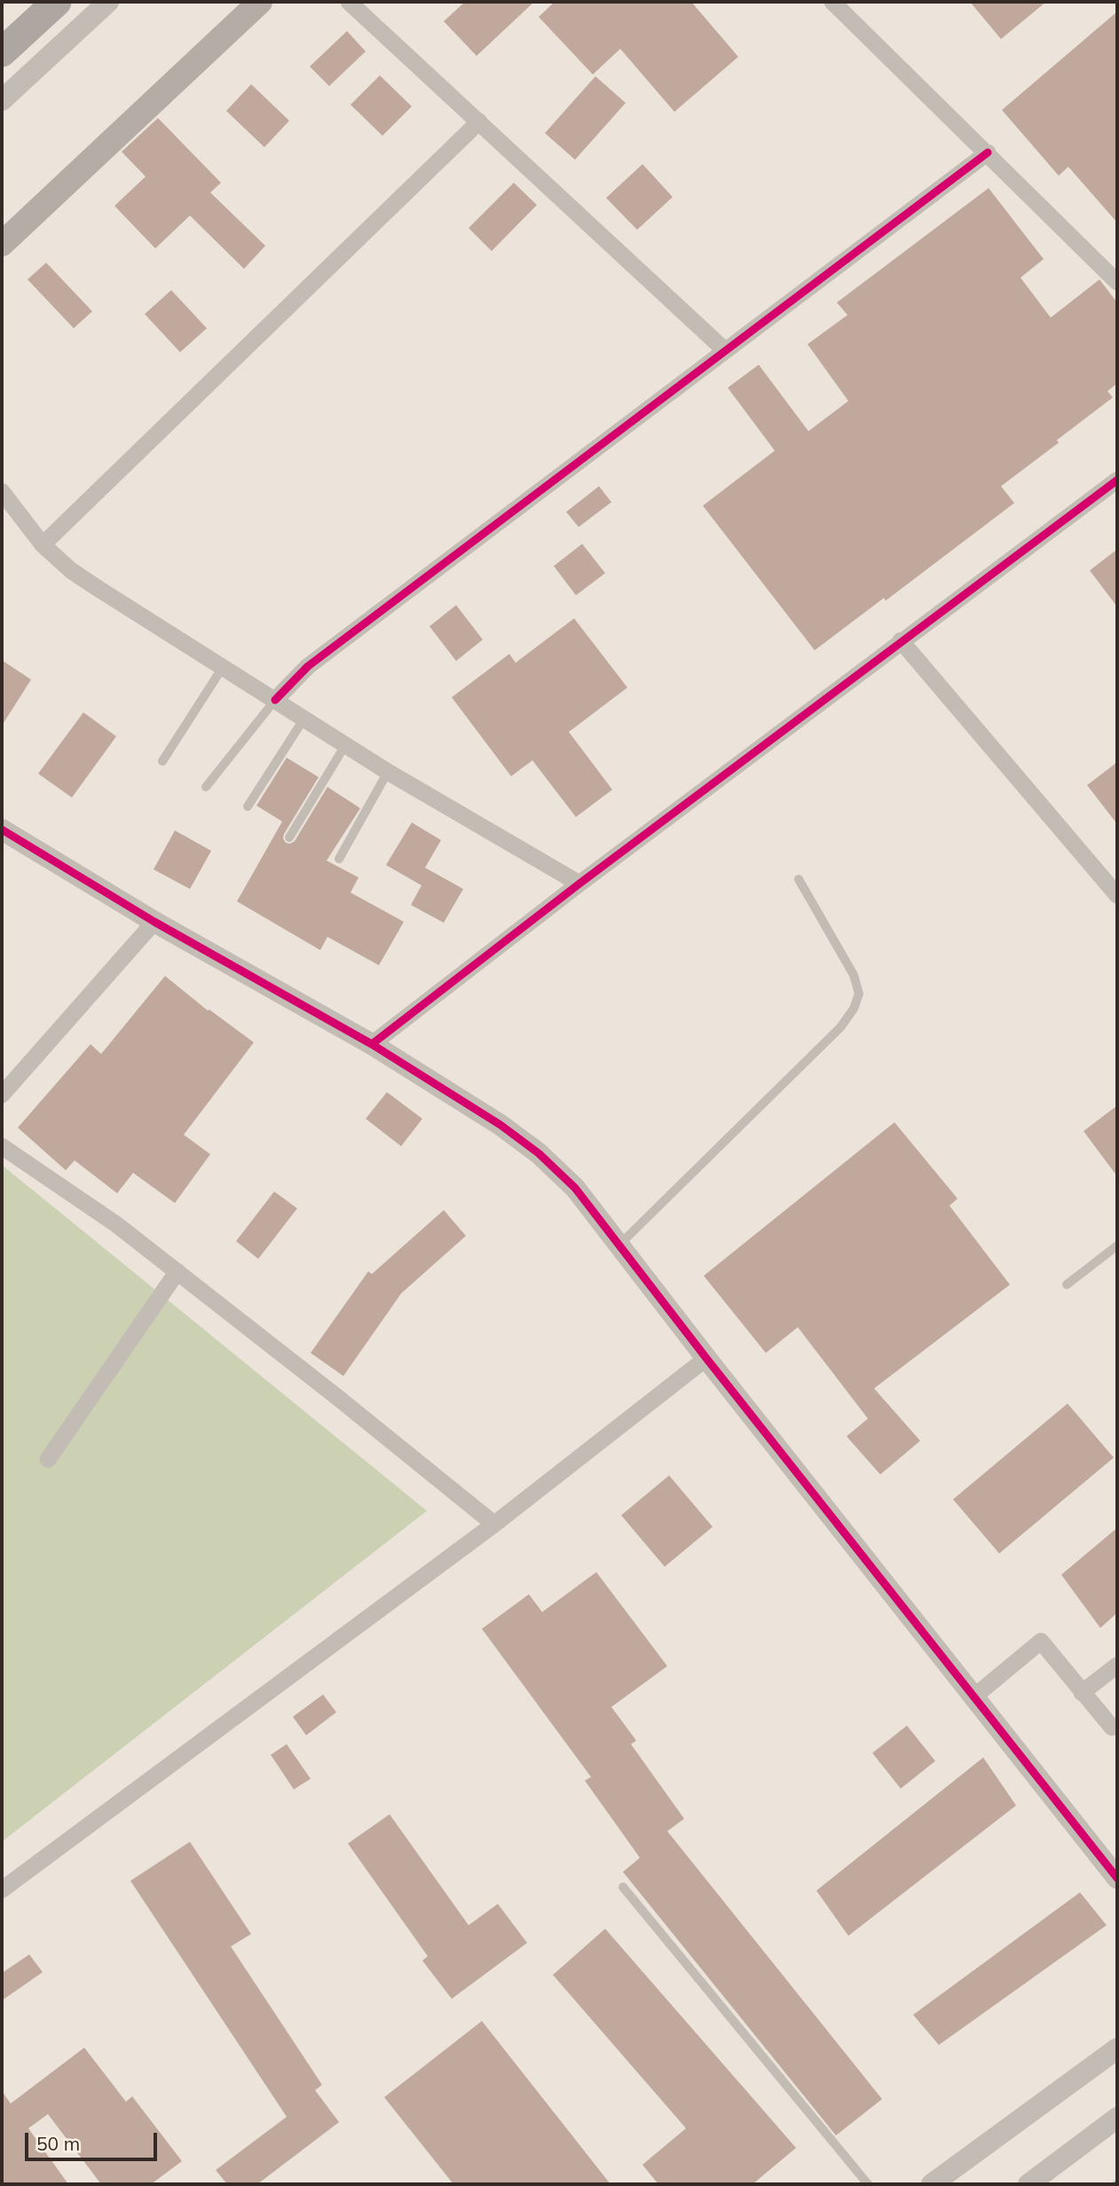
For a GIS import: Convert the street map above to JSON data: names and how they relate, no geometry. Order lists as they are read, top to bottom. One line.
{"scale_bar":"50 m"}
